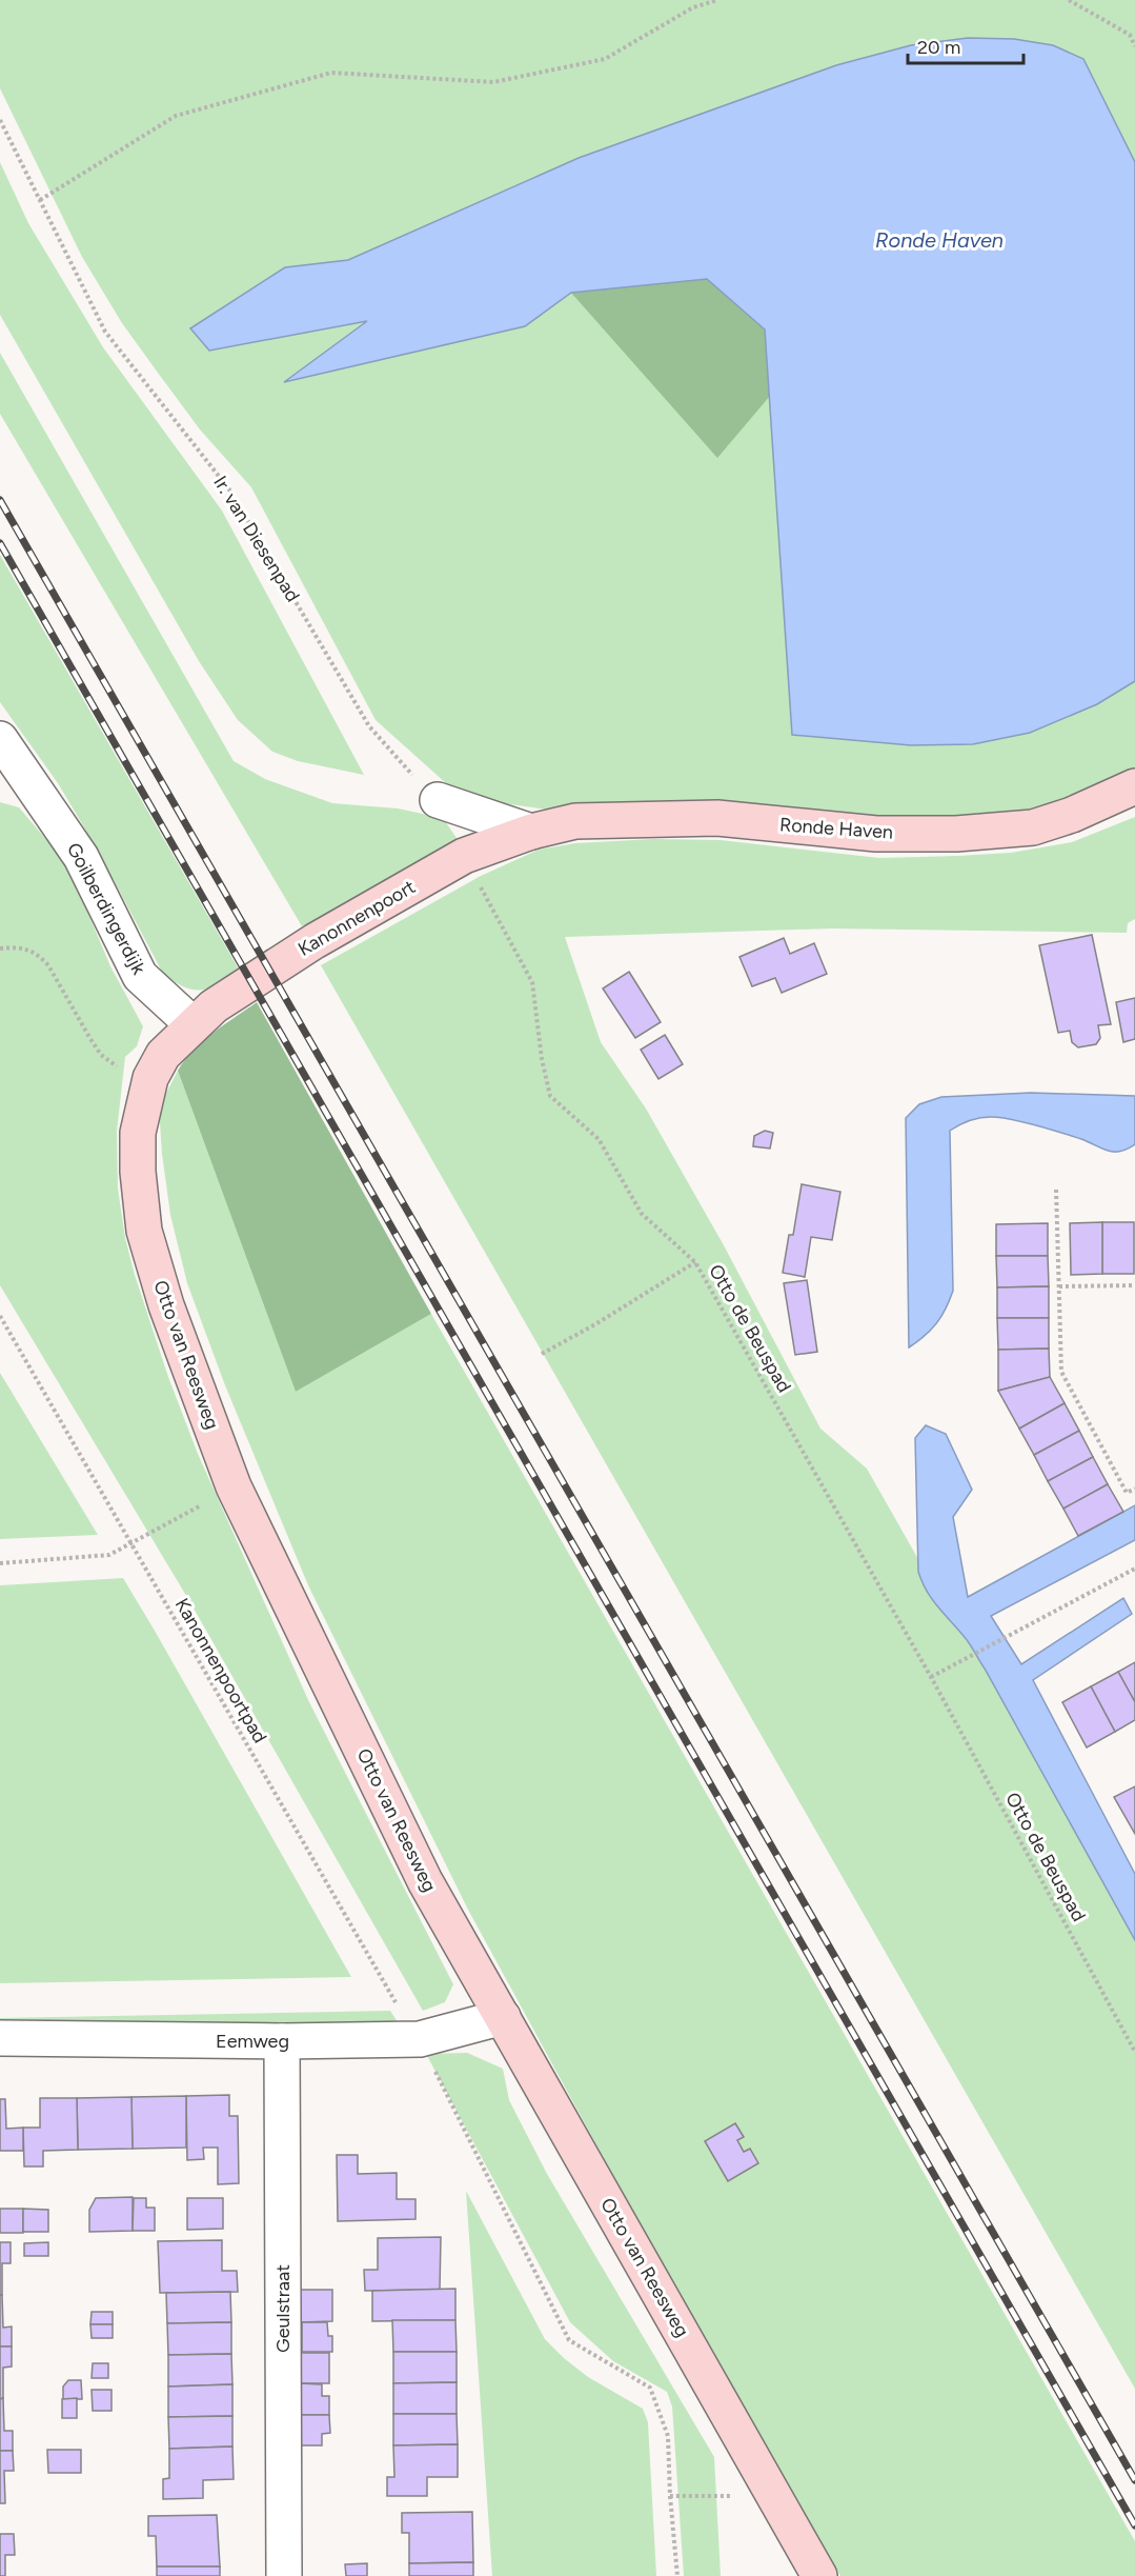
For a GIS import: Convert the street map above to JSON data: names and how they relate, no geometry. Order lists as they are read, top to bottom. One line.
{"streets":{"street":["Ronde Haven","Goilberdingerdijk","Kanonnenpoort","Otto van Reesweg","Eemweg","Geulstraat"],"path":["Ir. van Diesenpad","Otto de Beuspad","Kanonnenpoortpad"]},"crossings":[["Ronde Haven","Kanonnenpoort"],["Goilberdingerdijk","Kanonnenpoort"],["Goilberdingerdijk","Otto van Reesweg"],["Kanonnenpoort","Otto van Reesweg"],["Otto van Reesweg","Eemweg"],["Kanonnenpoortpad","Eemweg"],["Eemweg","Geulstraat"]],"water":["Ronde Haven"],"scale_bar":"20 m"}
